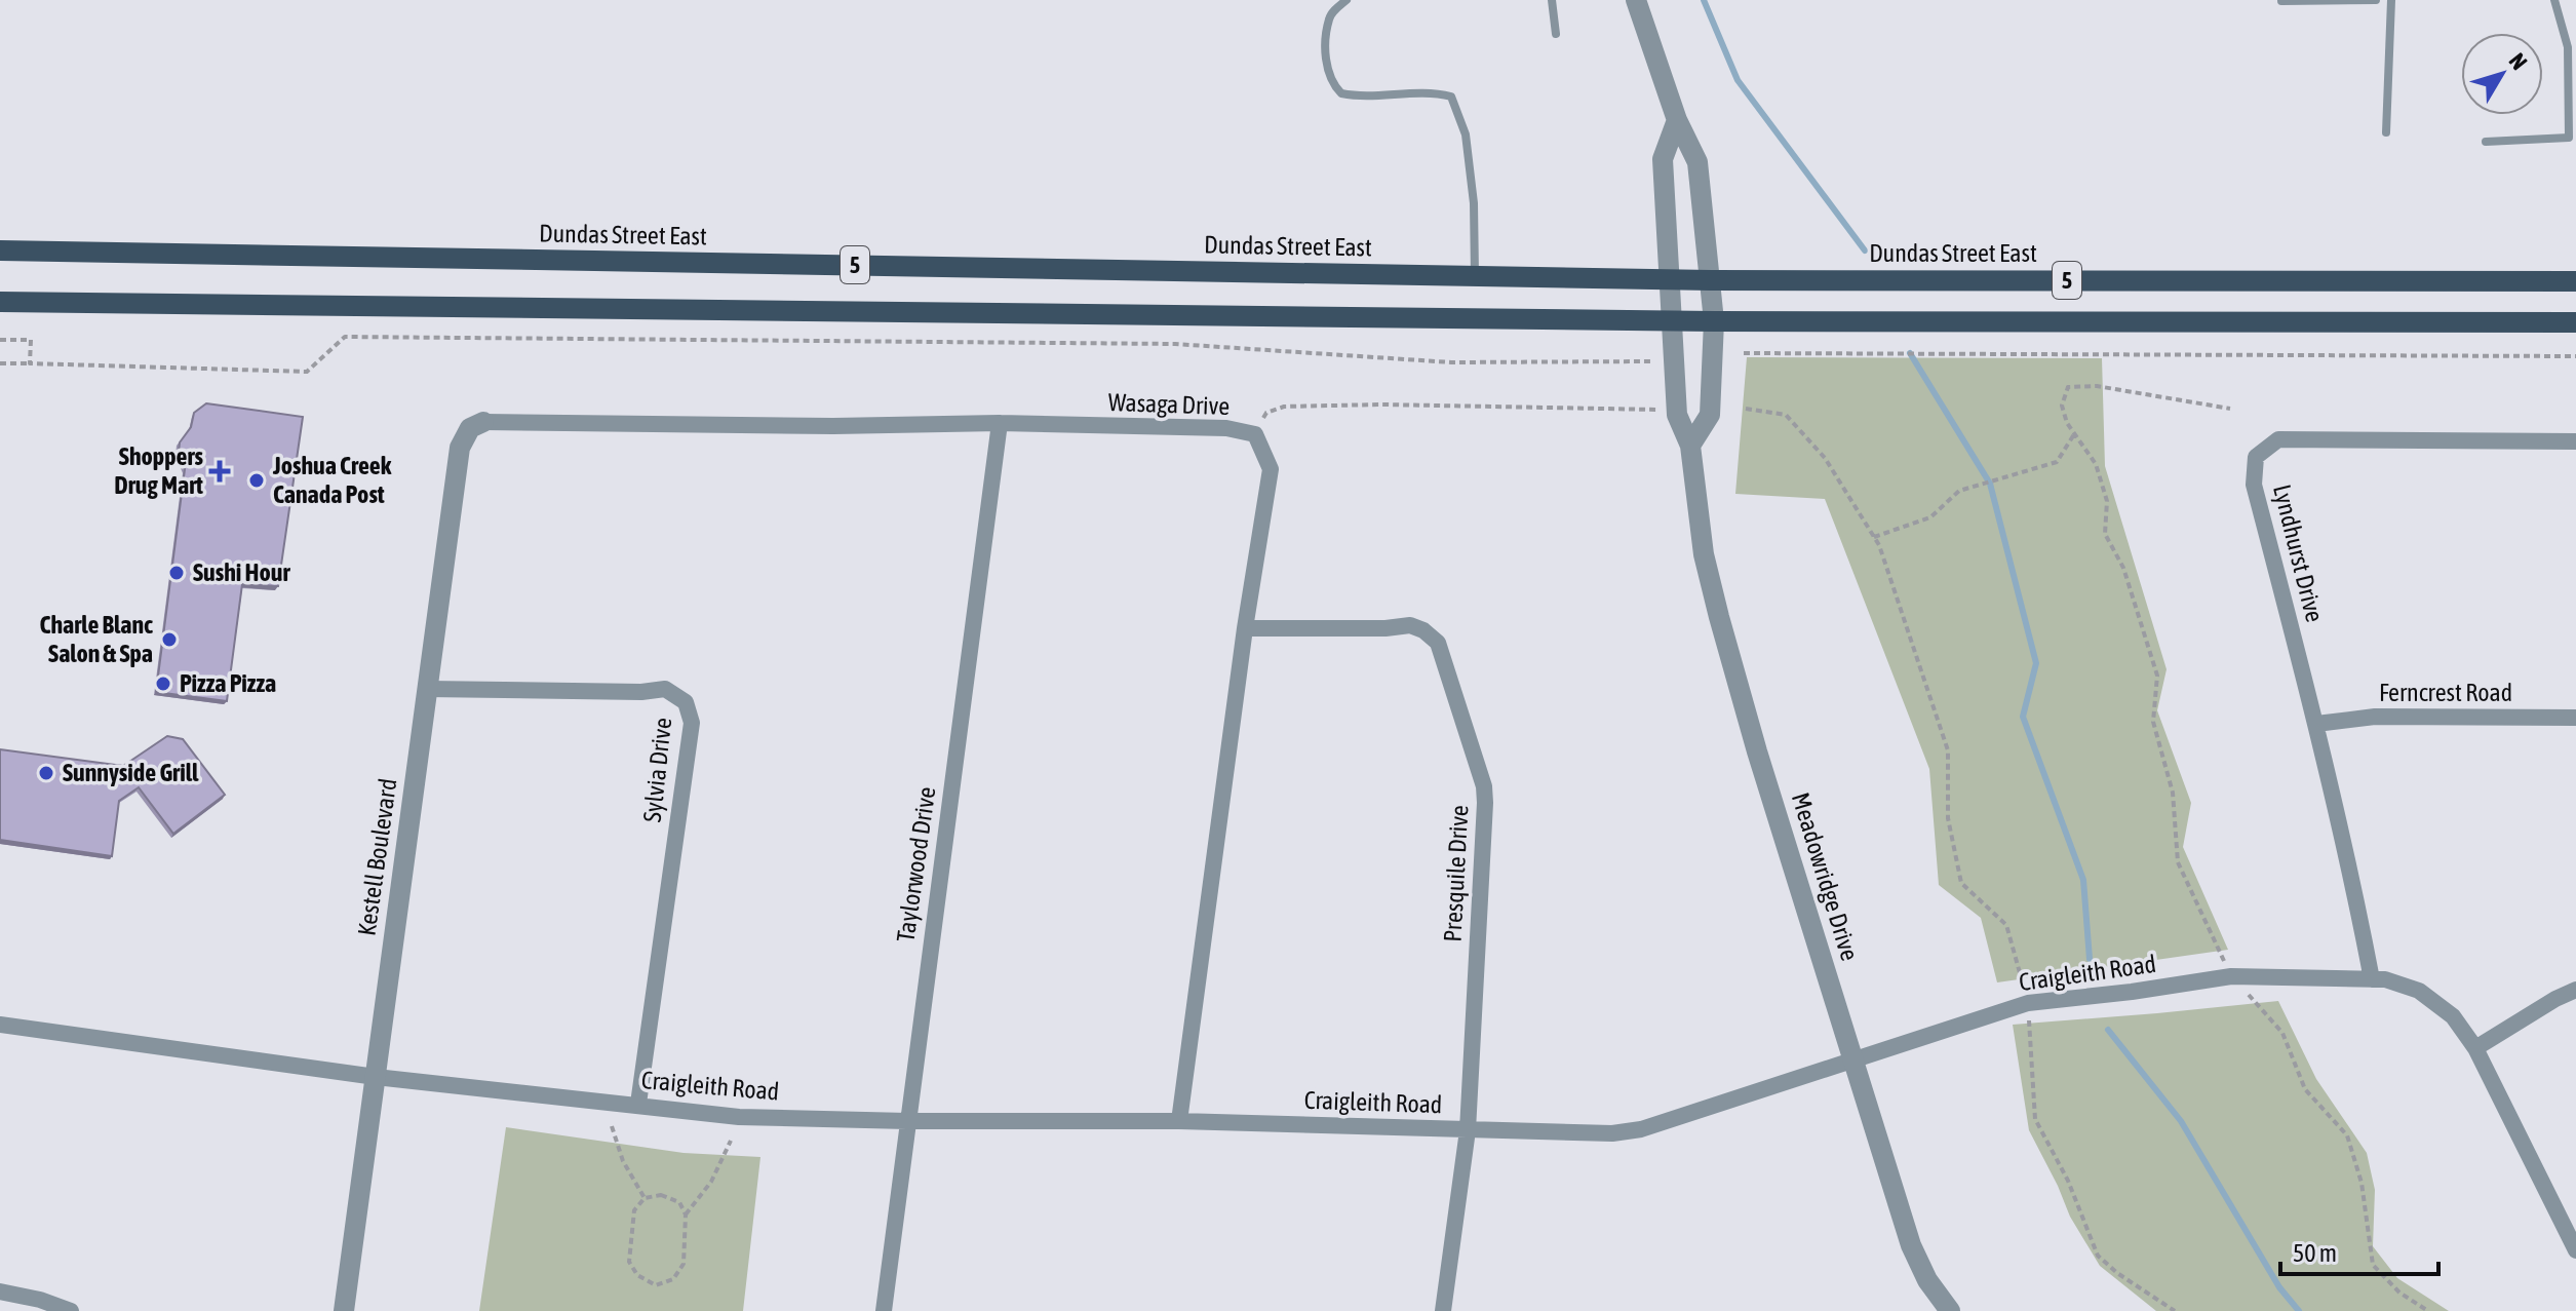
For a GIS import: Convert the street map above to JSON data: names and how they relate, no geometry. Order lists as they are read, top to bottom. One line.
{"streets":{"main road":["Dundas Street East","5"],"street":["Wasaga Drive","Lyndhurst Drive","Ferncrest Road","Sylvia Drive","Kestell Boulevard","Taylorwood Drive","Presquile Drive","Meadowridge Drive","Craigleith Road"]},"crossings":[["Dundas Street East","Meadowridge Drive"],["5","Meadowridge Drive"],["Wasaga Drive","Kestell Boulevard"],["Wasaga Drive","Taylorwood Drive"],["Wasaga Drive","Presquile Drive"],["Wasaga Drive","Craigleith Road"],["Lyndhurst Drive","Ferncrest Road"],["Lyndhurst Drive","Craigleith Road"],["Sylvia Drive","Kestell Boulevard"],["Sylvia Drive","Craigleith Road"],["Kestell Boulevard","Craigleith Road"],["Taylorwood Drive","Craigleith Road"],["Presquile Drive","Craigleith Road"],["Meadowridge Drive","Craigleith Road"]],"places":{"health":["Shoppers Drug Mart"],"other":["Joshua Creek Canada Post","Sushi Hour","Charle Blanc Salon & Spa","Pizza Pizza","Sunnyside Grill"]},"scale_bar":"50 m","north":"top right"}
